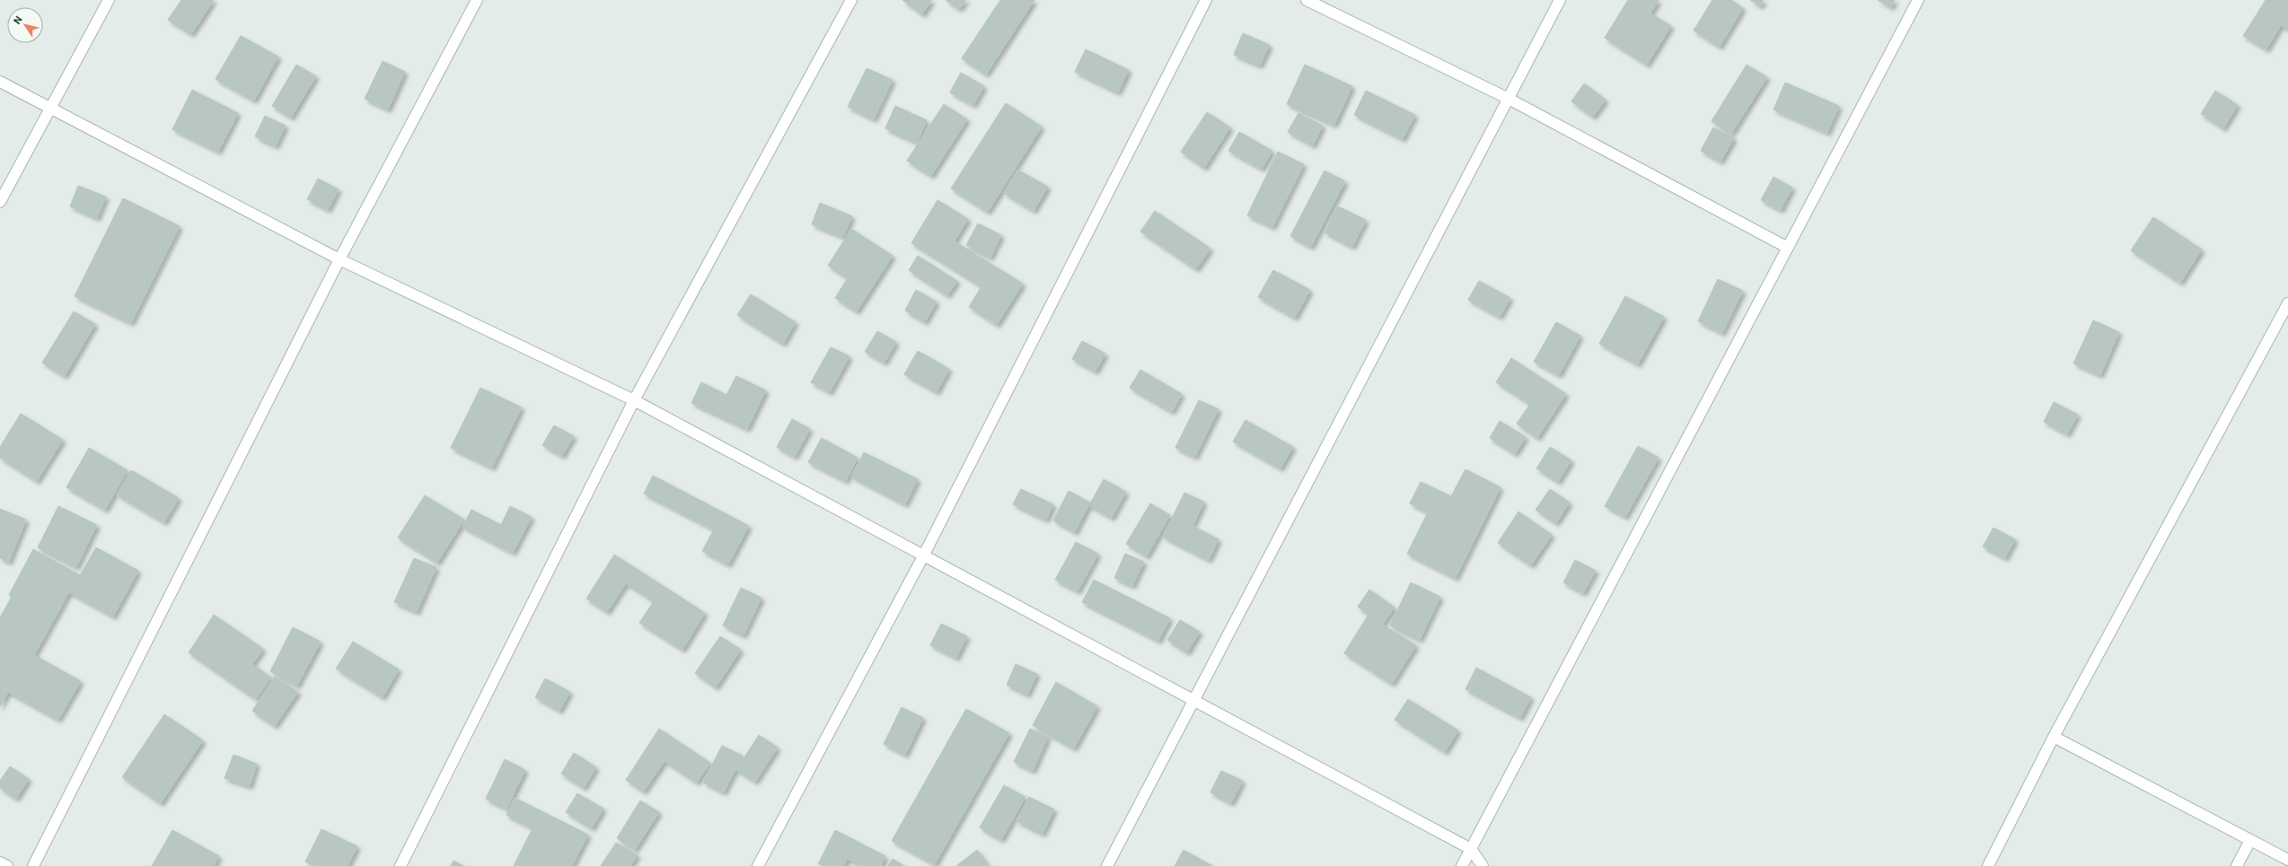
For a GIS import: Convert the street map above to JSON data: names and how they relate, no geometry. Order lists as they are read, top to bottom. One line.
{"north":"top left"}
